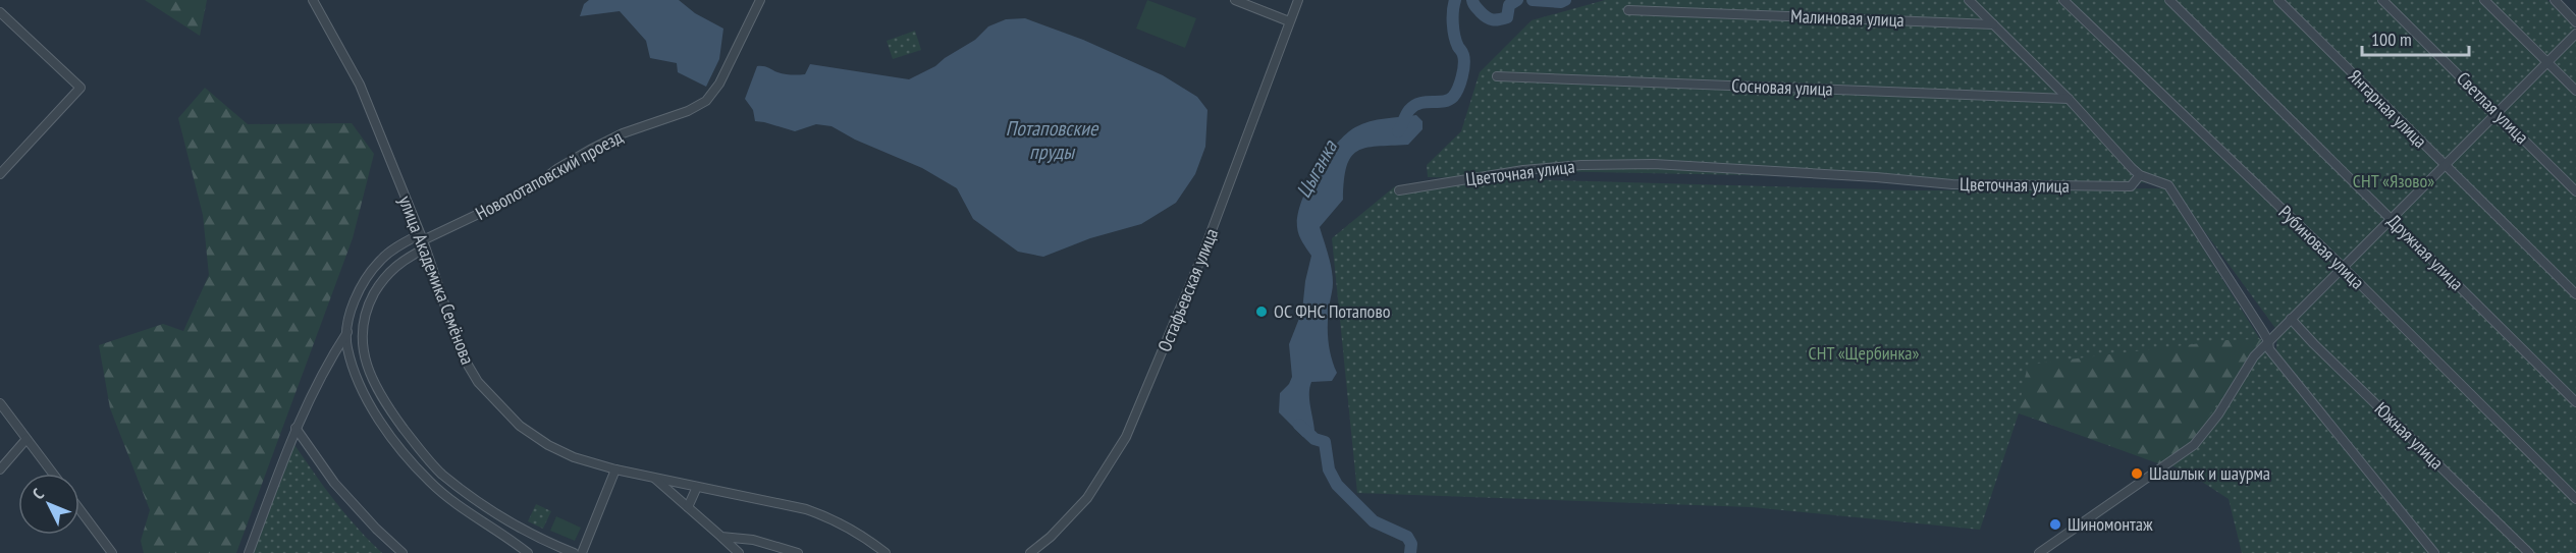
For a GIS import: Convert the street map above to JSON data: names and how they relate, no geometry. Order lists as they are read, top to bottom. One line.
{"streets":{"street":["Малиновая улица","Сосновая улица","Светлая улица","Янтарная улица","Цветочная улица","Новопотаповский проезд","Рубиновая улица","Дружная улица","улица Академика Семёнова","Остафьевская улица","Южная улица"]},"crossings":[["Новопотаповский проезд","улица Академика Семёнова"]],"water":["Потаповские пруды","Цыганка"],"parks":["СНТ «Язово»","СНТ «Щербинка»"],"places":["ОС ФНС Потапово","Шашлык и шаурма","Шиномонтаж"],"scale_bar":"100 m","north":"top left"}
